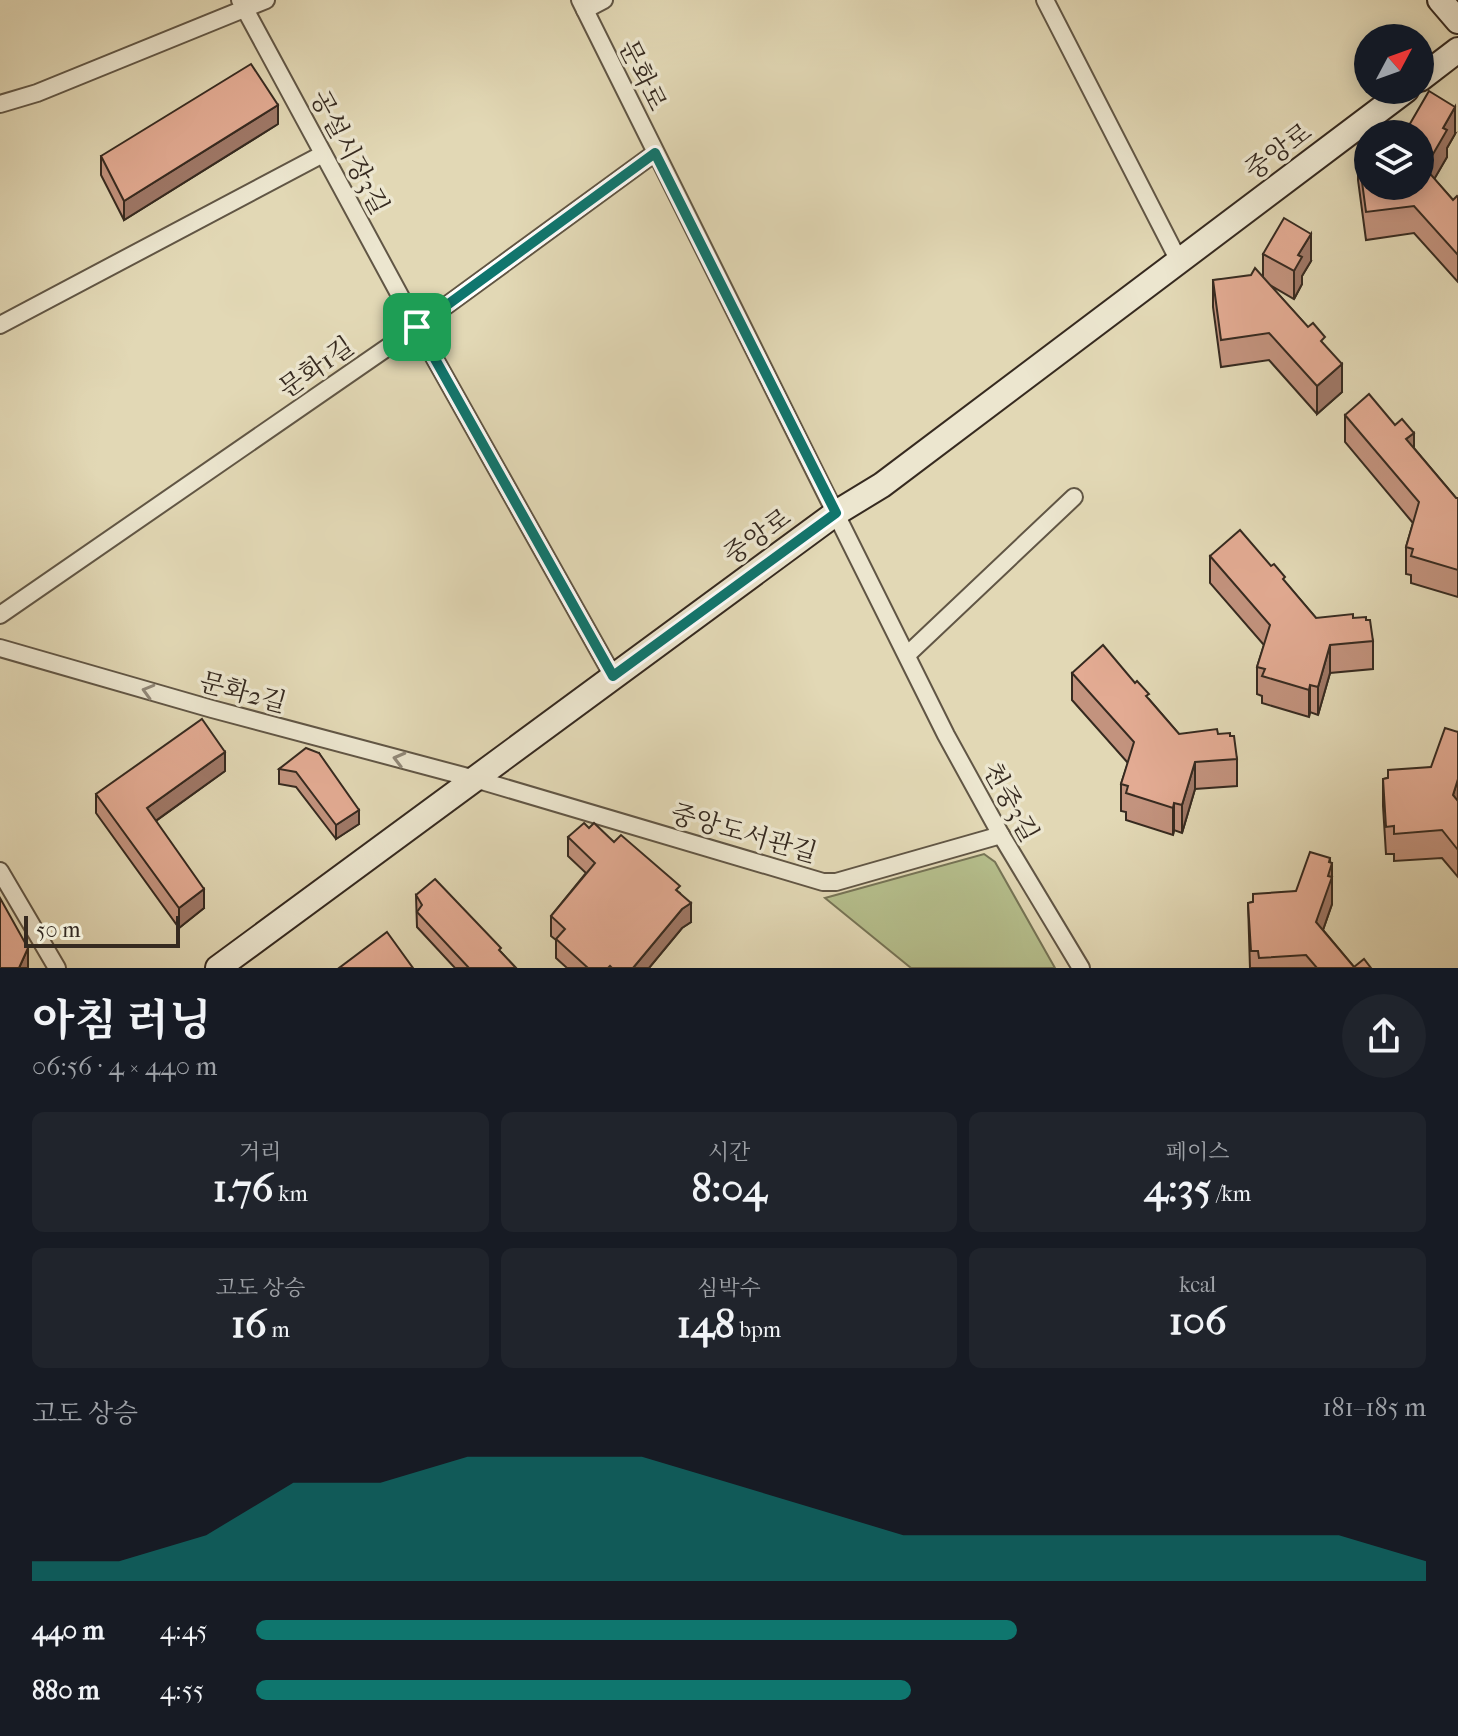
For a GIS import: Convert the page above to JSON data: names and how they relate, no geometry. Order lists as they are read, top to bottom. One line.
{"streets":{"street":["문화로","중앙로","공설시장3길","문화1길","문화2길","천중3길","중앙도서관길"]},"crossings":[["문화로","중앙로"],["문화로","문화1길"],["문화로","천중3길"],["중앙로","공설시장3길"],["중앙로","문화2길"],["중앙로","천중3길"],["중앙로","중앙도서관길"],["공설시장3길","문화1길"],["문화2길","중앙도서관길"],["천중3길","중앙도서관길"]],"one_way":["문화2길"],"scale_bar":"50 m","north":"top right","page":{"scale":"50 m","heading":["아침 러닝","06:56 · 4 × 440 m"],"stats":[["거리","1.76 km"],["시간","8:04"],["페이스","4:35 /km"],["고도 상승","16 m"],["심박수","148 bpm"],["kcal","106"]],"chart":["고도 상승","181–185 m"],"list":[{"name":"440 m","note":"4:45"},{"name":"880 m","note":"4:55"}]}}
